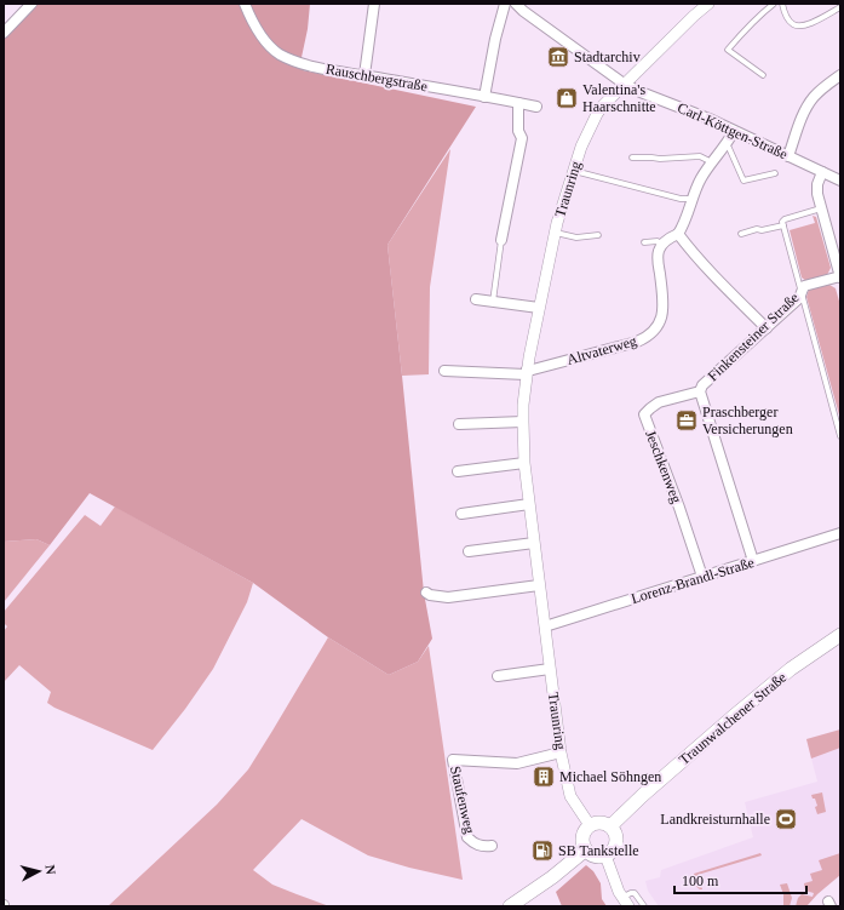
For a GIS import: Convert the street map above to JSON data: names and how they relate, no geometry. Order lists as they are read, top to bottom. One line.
{"streets":{"main road":["Traunwalchener Straße"],"street":["Rauschbergstraße","Carl-Köttgen-Straße","Traunring","Finkensteiner Straße","Altvaterweg","Jeschkenweg","Lorenz-Brandl-Straße","Staufenweg"]},"crossings":[["Carl-Köttgen-Straße","Traunring"],["Traunring","Altvaterweg"],["Traunring","Lorenz-Brandl-Straße"],["Traunring","Traunwalchener Straße"],["Traunring","Staufenweg"],["Finkensteiner Straße","Jeschkenweg"],["Finkensteiner Straße","Lorenz-Brandl-Straße"],["Jeschkenweg","Lorenz-Brandl-Straße"]],"places":{"museum":["Stadtarchiv"],"shop":["Valentina's Haarschnitte"],"office":["Praschberger Versicherungen"],"building":["Michael Söhngen"],"sports":["Landkreisturnhalle"],"fuel station":["SB Tankstelle"]},"scale_bar":"100 m","north":"right"}
